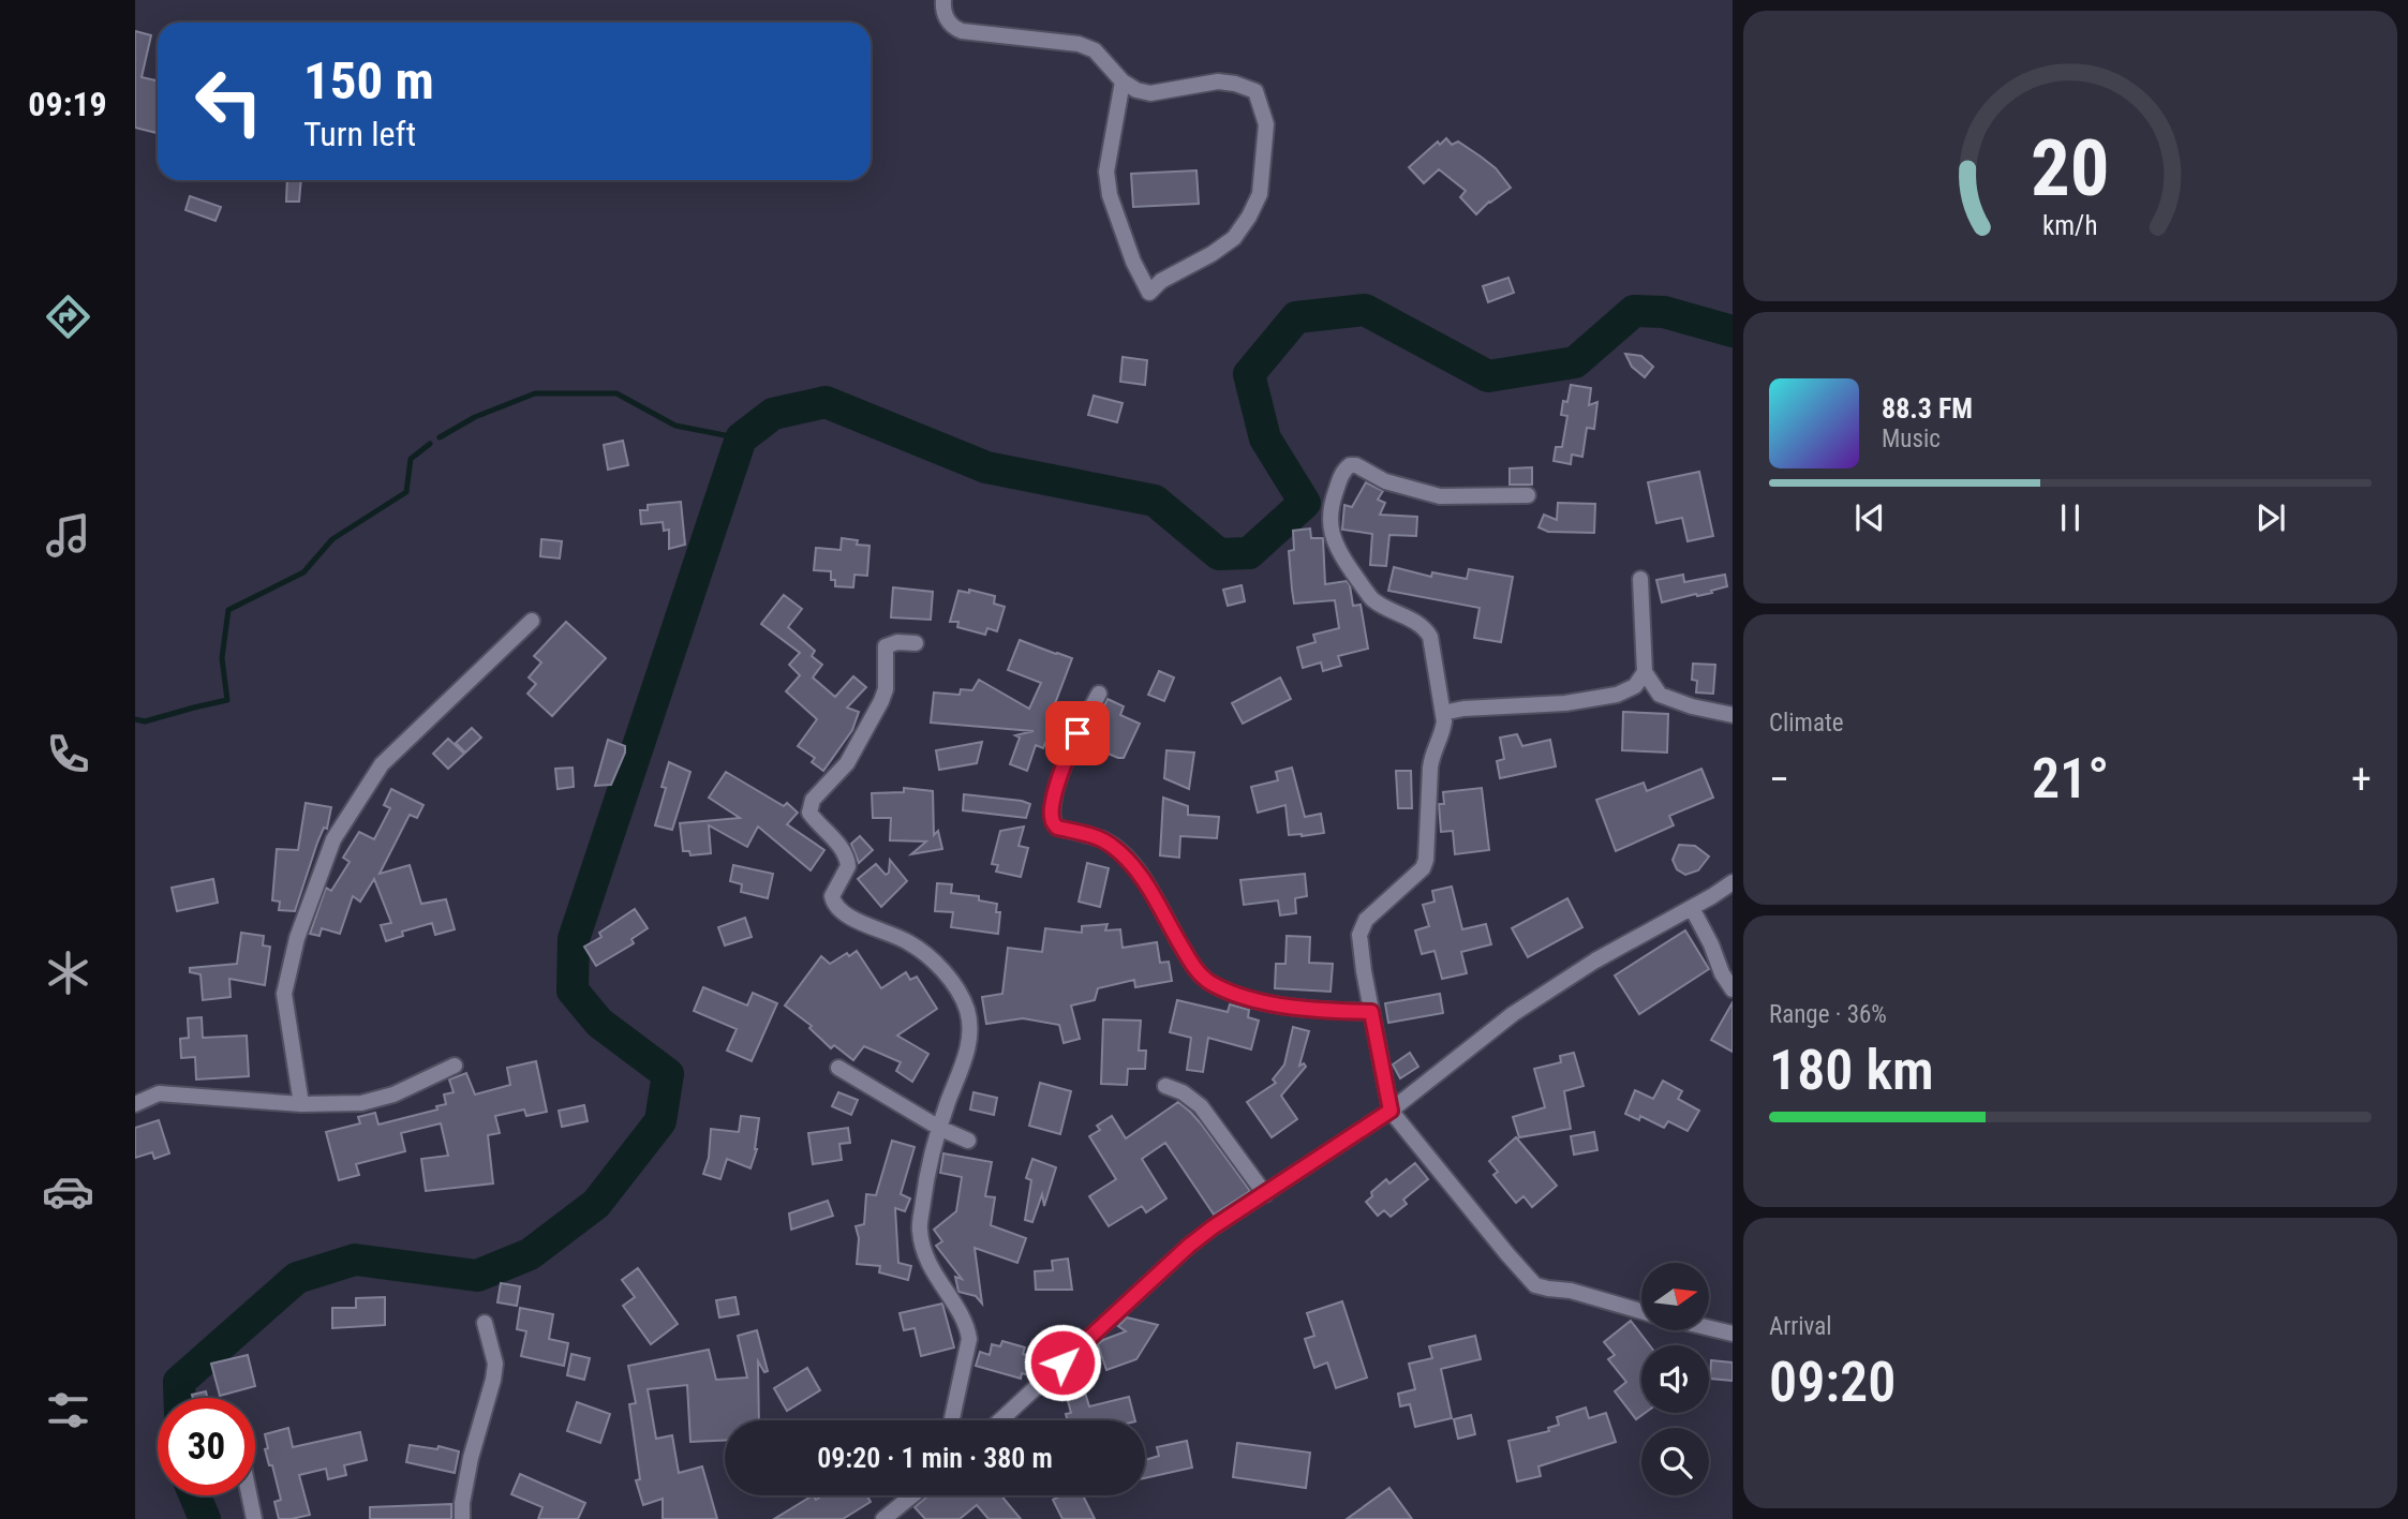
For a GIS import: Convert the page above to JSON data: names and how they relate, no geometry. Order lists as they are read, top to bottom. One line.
{"north":"right","page":{"tabs":"09:19","turn":["150 m","Turn left"],"song":["88.3 FM","Music"],"tile":["Climate",["Range · 36%","180 km"],["Arrival","09:20"]],"heat":["−","21°","+"],"limit":"30","trip":"09:20 · 1 min · 380 m","gauge":["20","km/h"]}}
